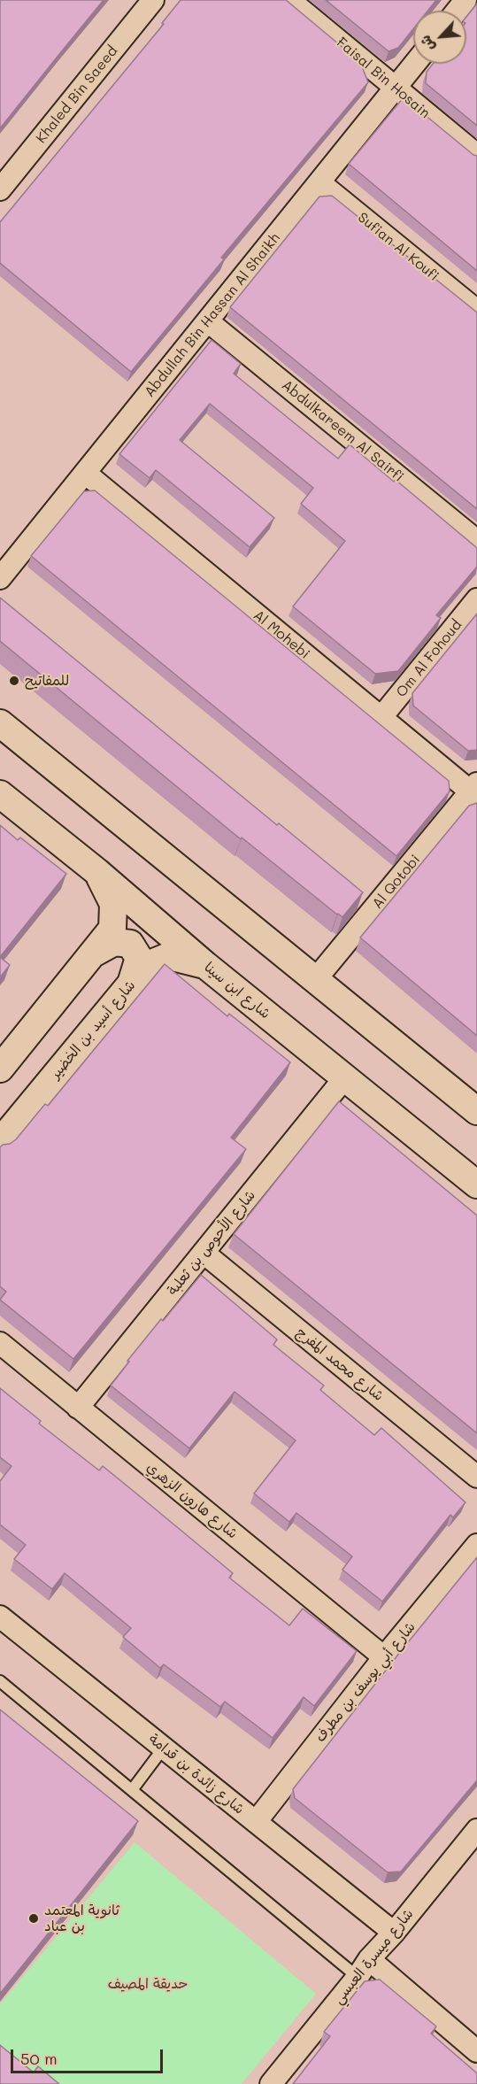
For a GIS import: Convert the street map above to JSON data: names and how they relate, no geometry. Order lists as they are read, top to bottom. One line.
{"streets":{"street":["Faisal Bin Hosain","Khaled Bin Saeed","Sufian Al Koufi","Abdullah Bin Hassan Al Shaikh","Abdulkareem Al Sairfi","Al Mohebi","Om Al Fohoud","Al Qotobi","شارع ابن سينا","شارع أسيد بن الخضير","شارع الأحوص بن ثعلبة","شارع محمد المفرج","شارع هارون الزهري","شارع أبي يوسف بن مطرف","شارع زائدة بن قدامة","شارع ميسرة العبسي"]},"crossings":[["Faisal Bin Hosain","Abdullah Bin Hassan Al Shaikh"],["Sufian Al Koufi","Abdullah Bin Hassan Al Shaikh"],["Abdullah Bin Hassan Al Shaikh","Abdulkareem Al Sairfi"],["Abdullah Bin Hassan Al Shaikh","Al Mohebi"],["Al Mohebi","Om Al Fohoud"],["Al Mohebi","Al Qotobi"],["شارع ابن سينا","شارع أسيد بن الخضير"],["شارع ابن سينا","شارع الأحوص بن ثعلبة"],["شارع الأحوص بن ثعلبة","شارع محمد المفرج"],["شارع الأحوص بن ثعلبة","شارع هارون الزهري"],["شارع هارون الزهري","شارع أبي يوسف بن مطرف"],["شارع أبي يوسف بن مطرف","شارع زائدة بن قدامة"],["شارع زائدة بن قدامة","شارع ميسرة العبسي"]],"parks":["حديقة المصيف"],"places":["للمفاتيح","ثانوية المعتمد بن عباد"],"scale_bar":"50 m","north":"bottom left"}
